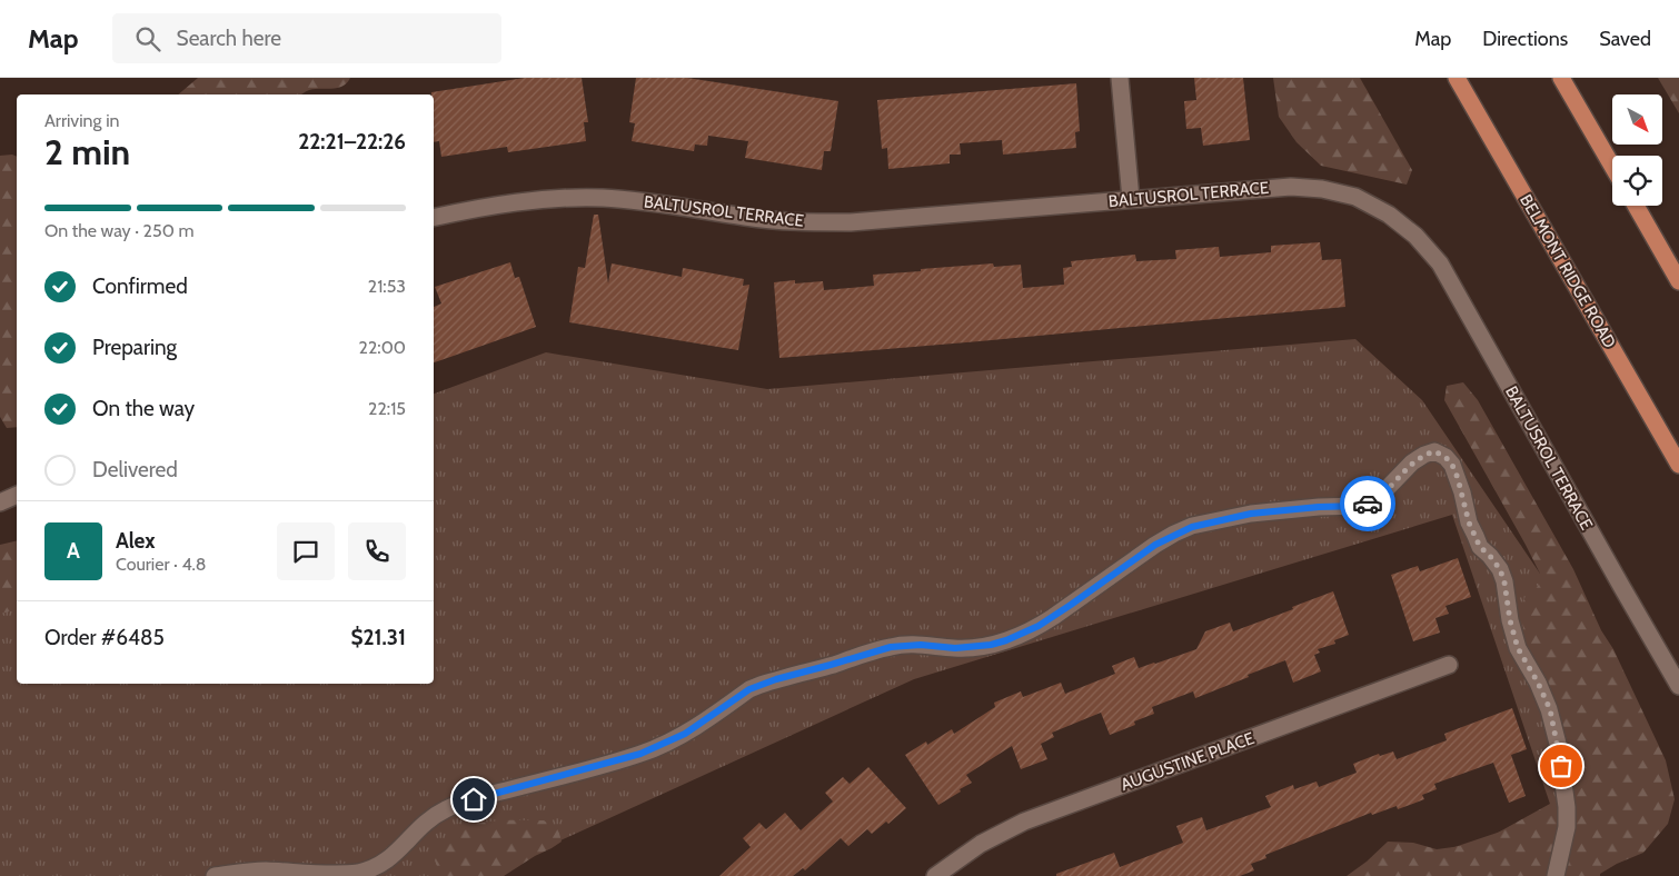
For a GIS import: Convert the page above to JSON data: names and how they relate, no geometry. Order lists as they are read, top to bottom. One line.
{"streets":{"main road":["BELMONT RIDGE ROAD"],"street":["BALTUSROL TERRACE","AUGUSTINE PLACE"]},"north":"bottom right","page":{"header":"Map","search":"Search here","nav":["Map","Directions","Saved"],"heading":["2 min","Arriving in","22:21–22:26"],"panel":["Alex","Courier · 4.8","Order #6485","$21.31"],"bar":"On the way · 250 m","list":[["Confirmed","21:53"],["Preparing","22:00"],["On the way","22:15"],"Delivered"],"round":"A"}}
